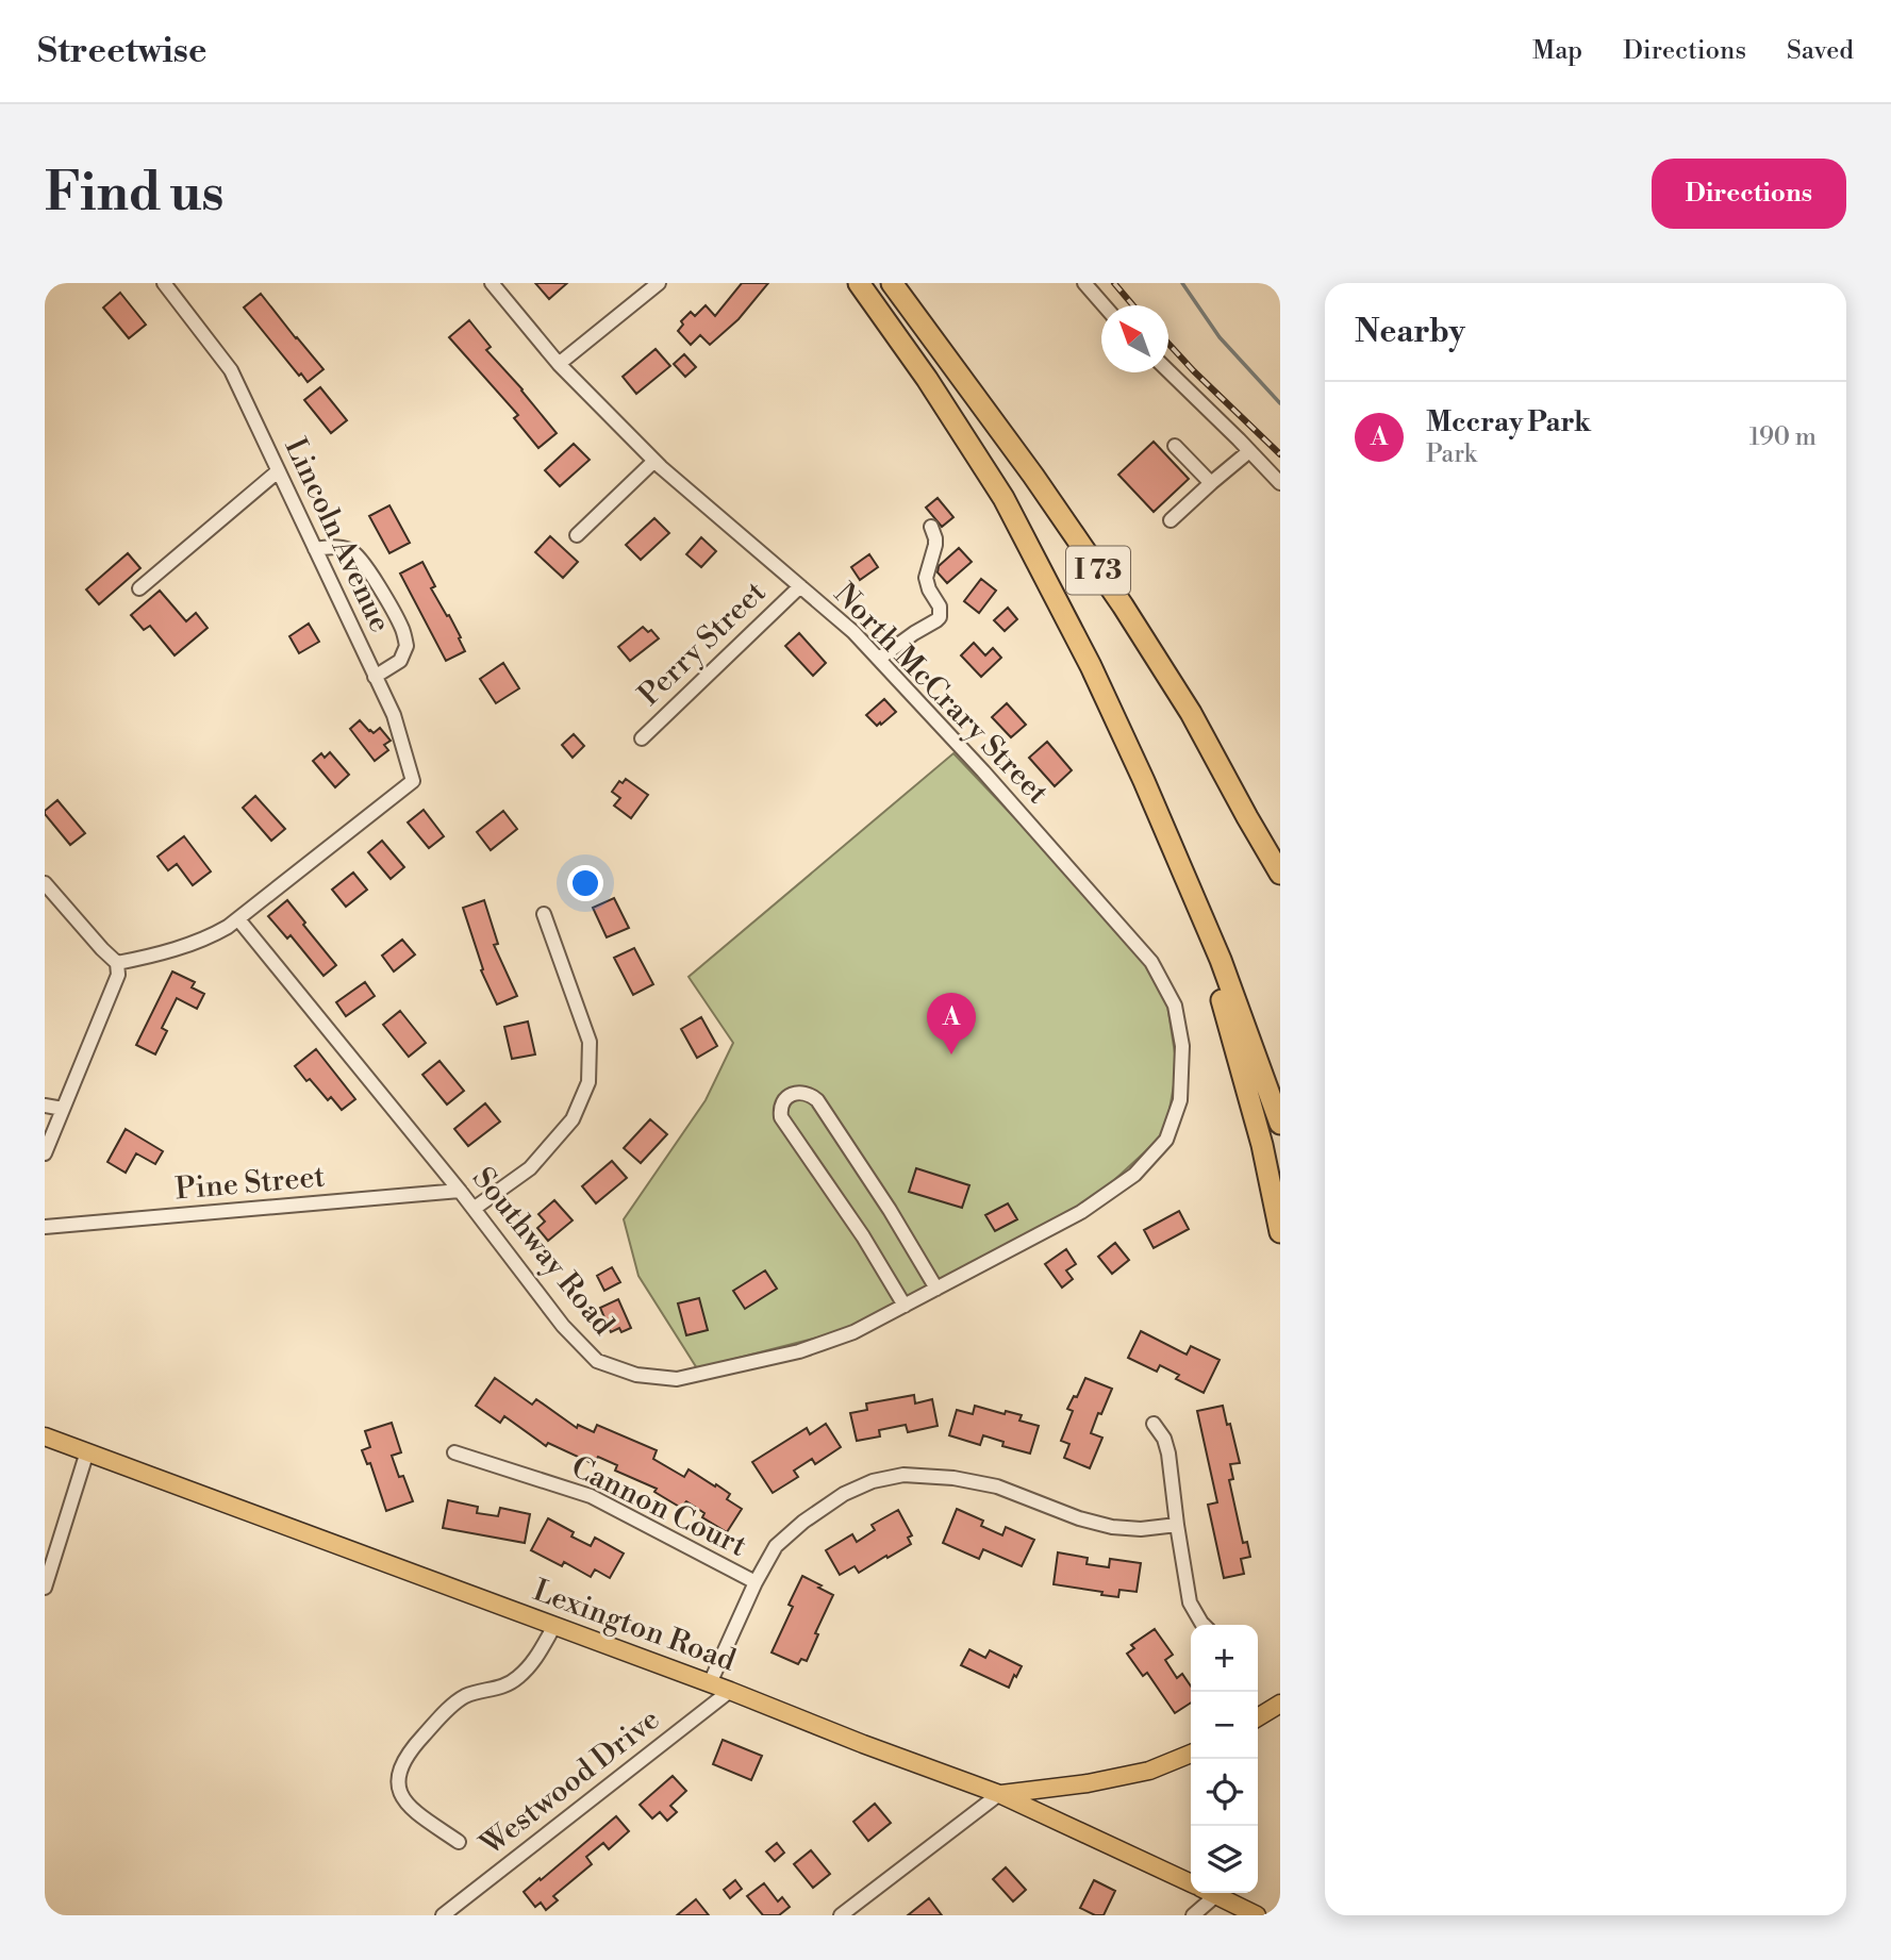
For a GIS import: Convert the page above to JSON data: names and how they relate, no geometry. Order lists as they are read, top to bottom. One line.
{"streets":{"highway":["I 73"],"main road":["Lexington Road"],"street":["Lincoln Avenue","Perry Street","North McCrary Street","Pine Street","Southway Road","Cannon Court","Westwood Drive"]},"crossings":[["Lincoln Avenue","Southway Road"],["Perry Street","North McCrary Street"],["North McCrary Street","Southway Road"],["Pine Street","Southway Road"],["Lexington Road","Westwood Drive"]],"north":"top left","page":{"header":"Streetwise","nav":["Map","Directions","Saved"],"buttons":"Directions","title":"Find us","heading":"Nearby","list":[{"mark":"A","name":"Mccray Park","note":"Park","value":"190 m"}],"pins":"A","map_buttons":["+","−"]}}
